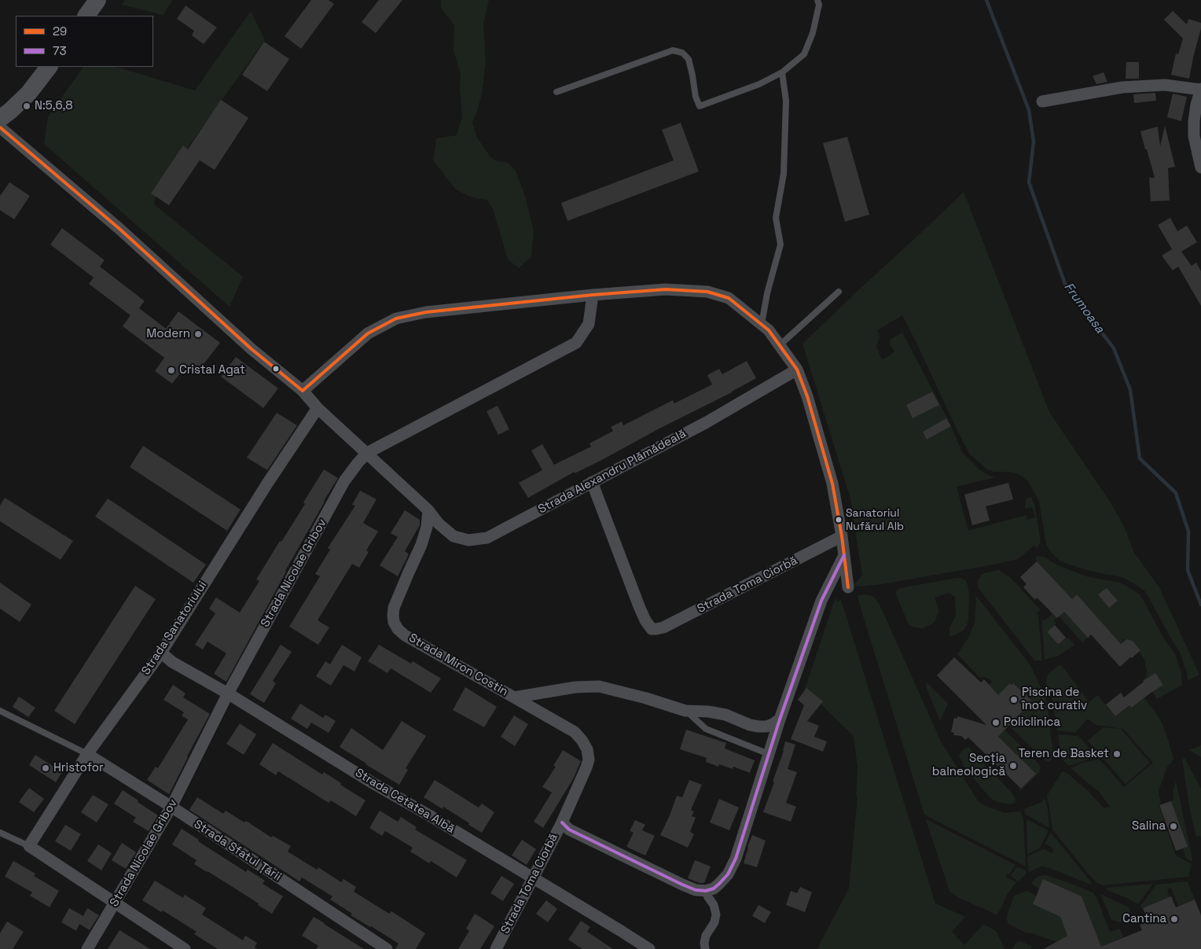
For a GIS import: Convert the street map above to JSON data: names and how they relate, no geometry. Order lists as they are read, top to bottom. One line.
{"streets":{"street":["Strada Alexandru Plămădeală","Strada Nicolae Gribov","Strada Toma Ciorbă","Strada Sanatoriului","Strada Miron Costin","Strada Cetatea Albă","Strada Sfatul Țării"]},"crossings":[["Strada Alexandru Plămădeală","Strada Nicolae Gribov"],["Strada Alexandru Plămădeală","Strada Toma Ciorbă"],["Strada Alexandru Plămădeală","Strada Sanatoriului"],["Strada Alexandru Plămădeală","Strada Miron Costin"],["Strada Nicolae Gribov","Strada Cetatea Albă"],["Strada Nicolae Gribov","Strada Sfatul Țării"],["Strada Toma Ciorbă","Strada Miron Costin"],["Strada Toma Ciorbă","Strada Cetatea Albă"],["Strada Sanatoriului","Strada Cetatea Albă"],["Strada Sanatoriului","Strada Sfatul Țării"]],"water":["Frumoasa"],"places":["N:5,6,8","Modern","Cristal Agat","Sanatoriul Nufărul Alb","Piscina de înot curativ","Policlinica","Teren de Basket","Secția balneologică","Hristofor","Salina","Cantina"],"lines":["transit line 29","transit line 73"],"legend":["29","73"]}
